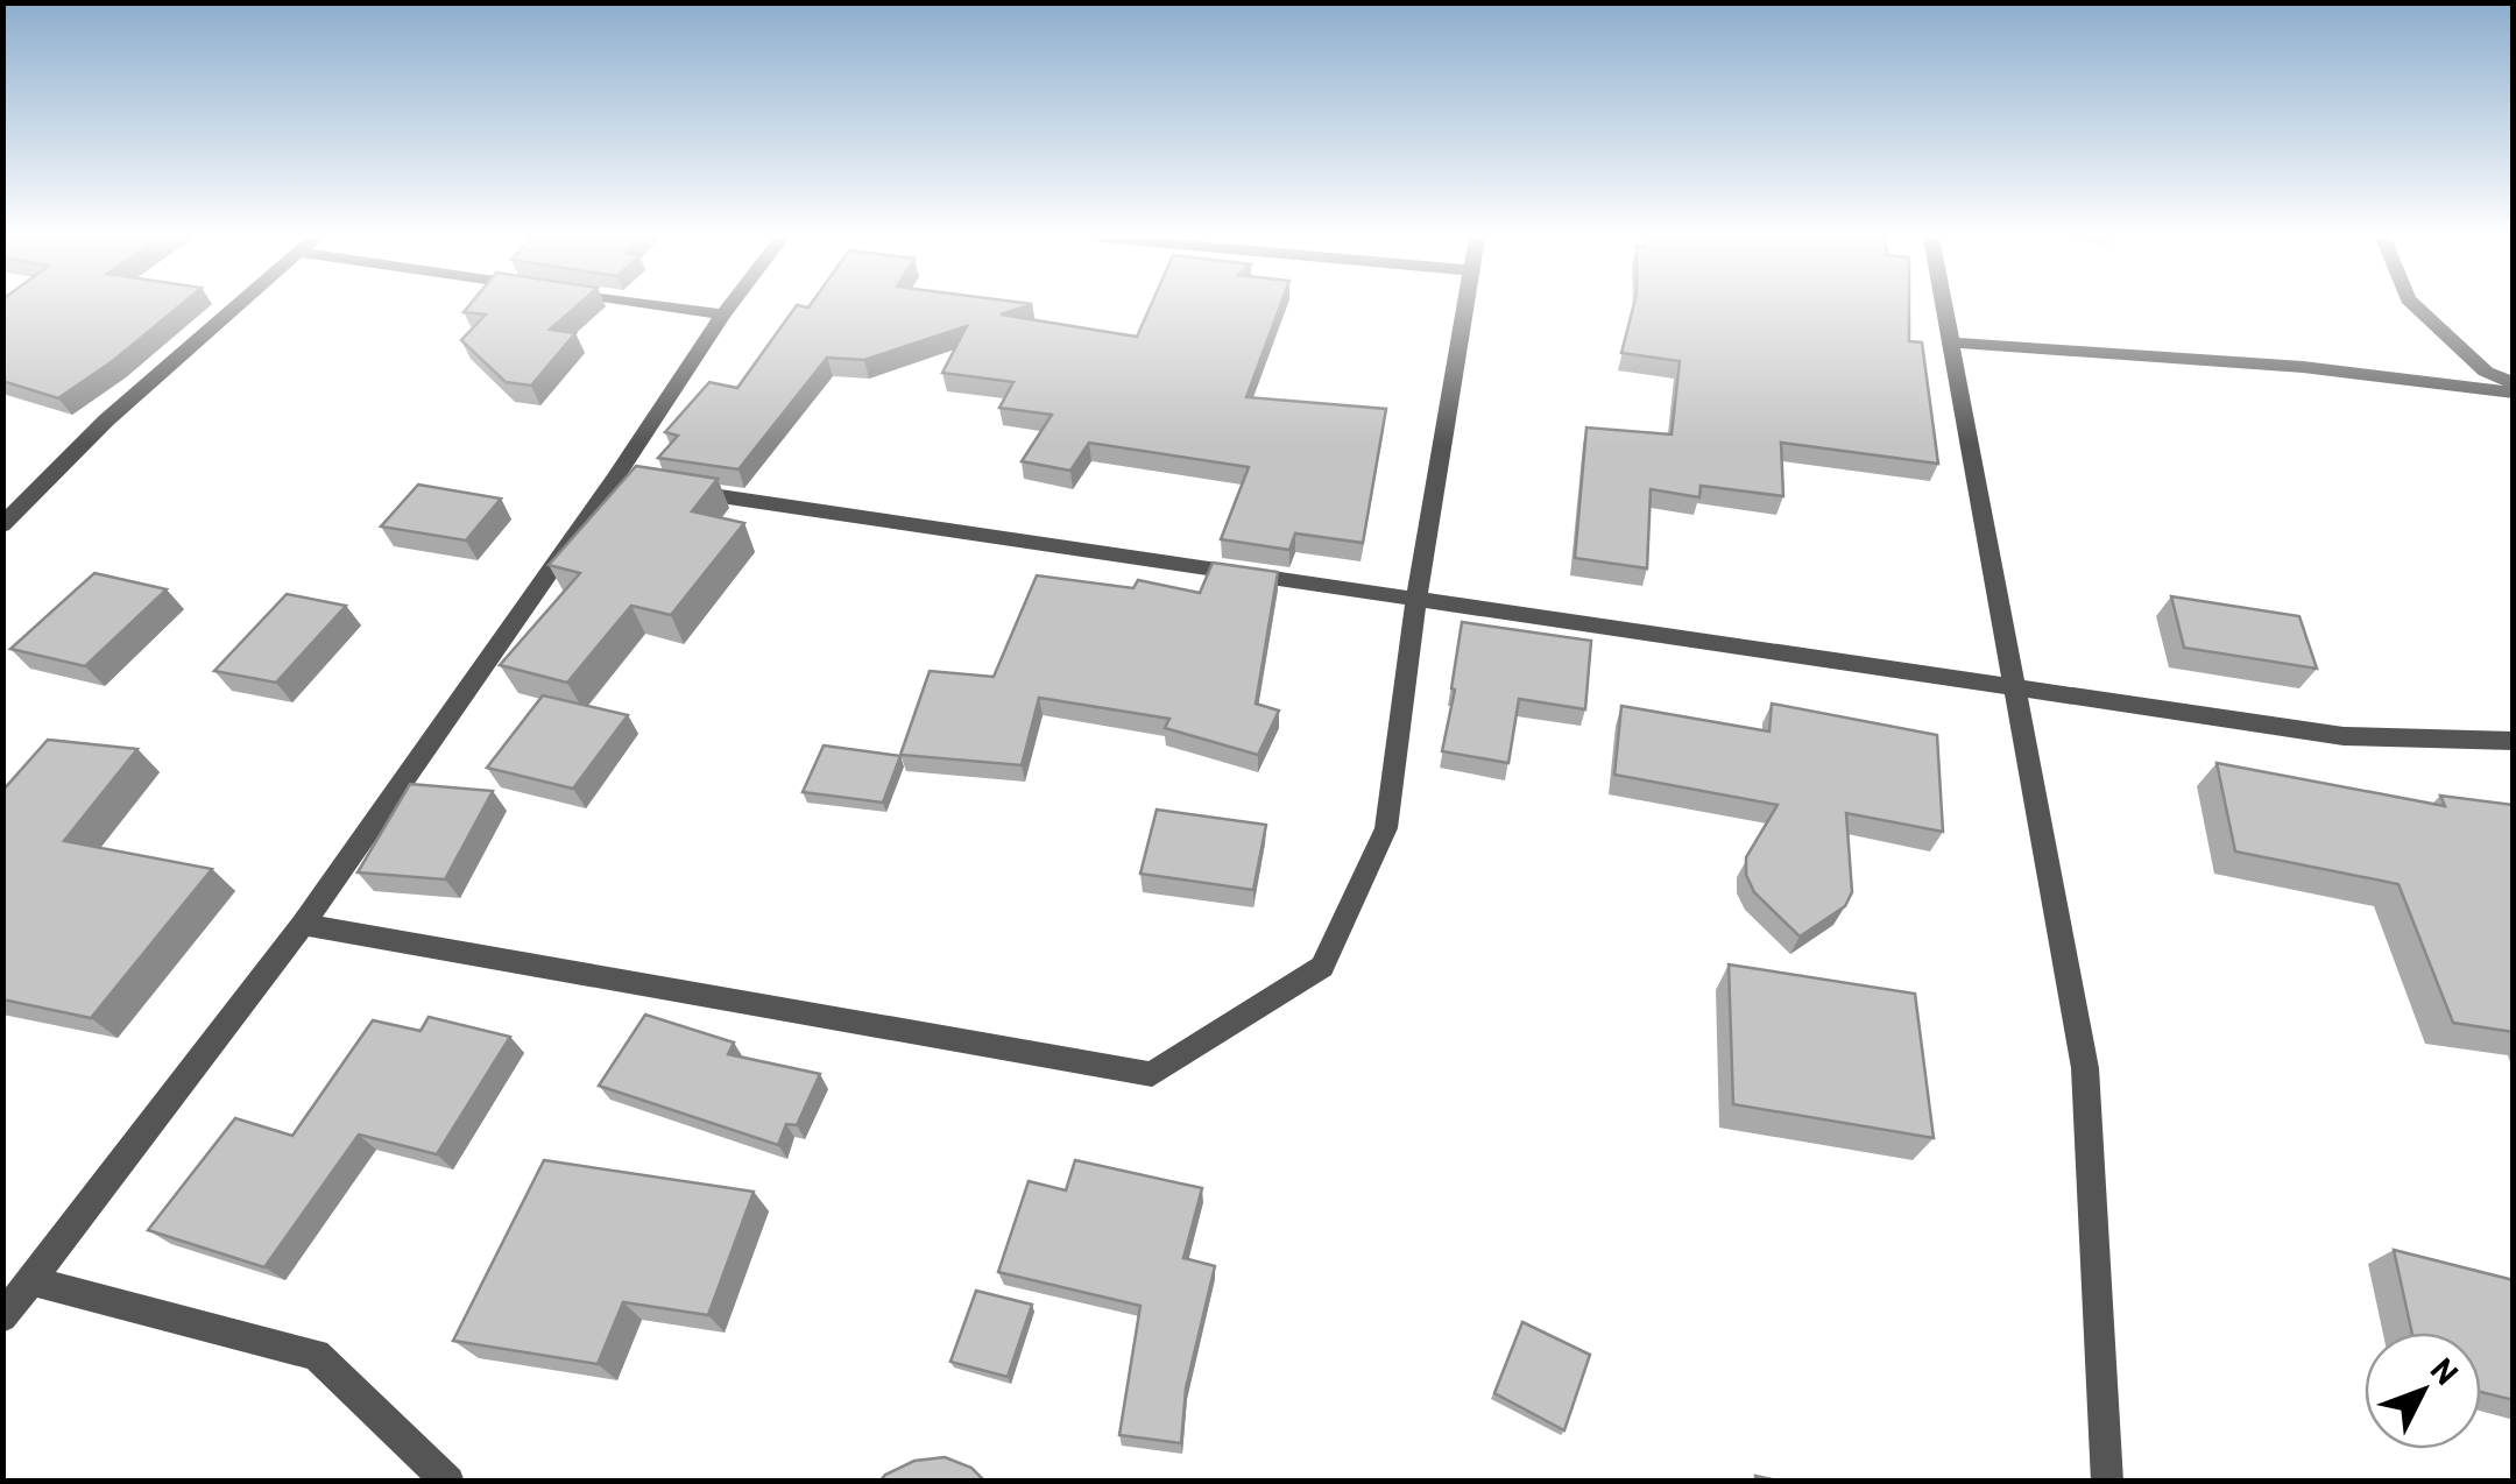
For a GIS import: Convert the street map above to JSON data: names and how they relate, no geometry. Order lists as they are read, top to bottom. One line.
{"north":"top right"}
